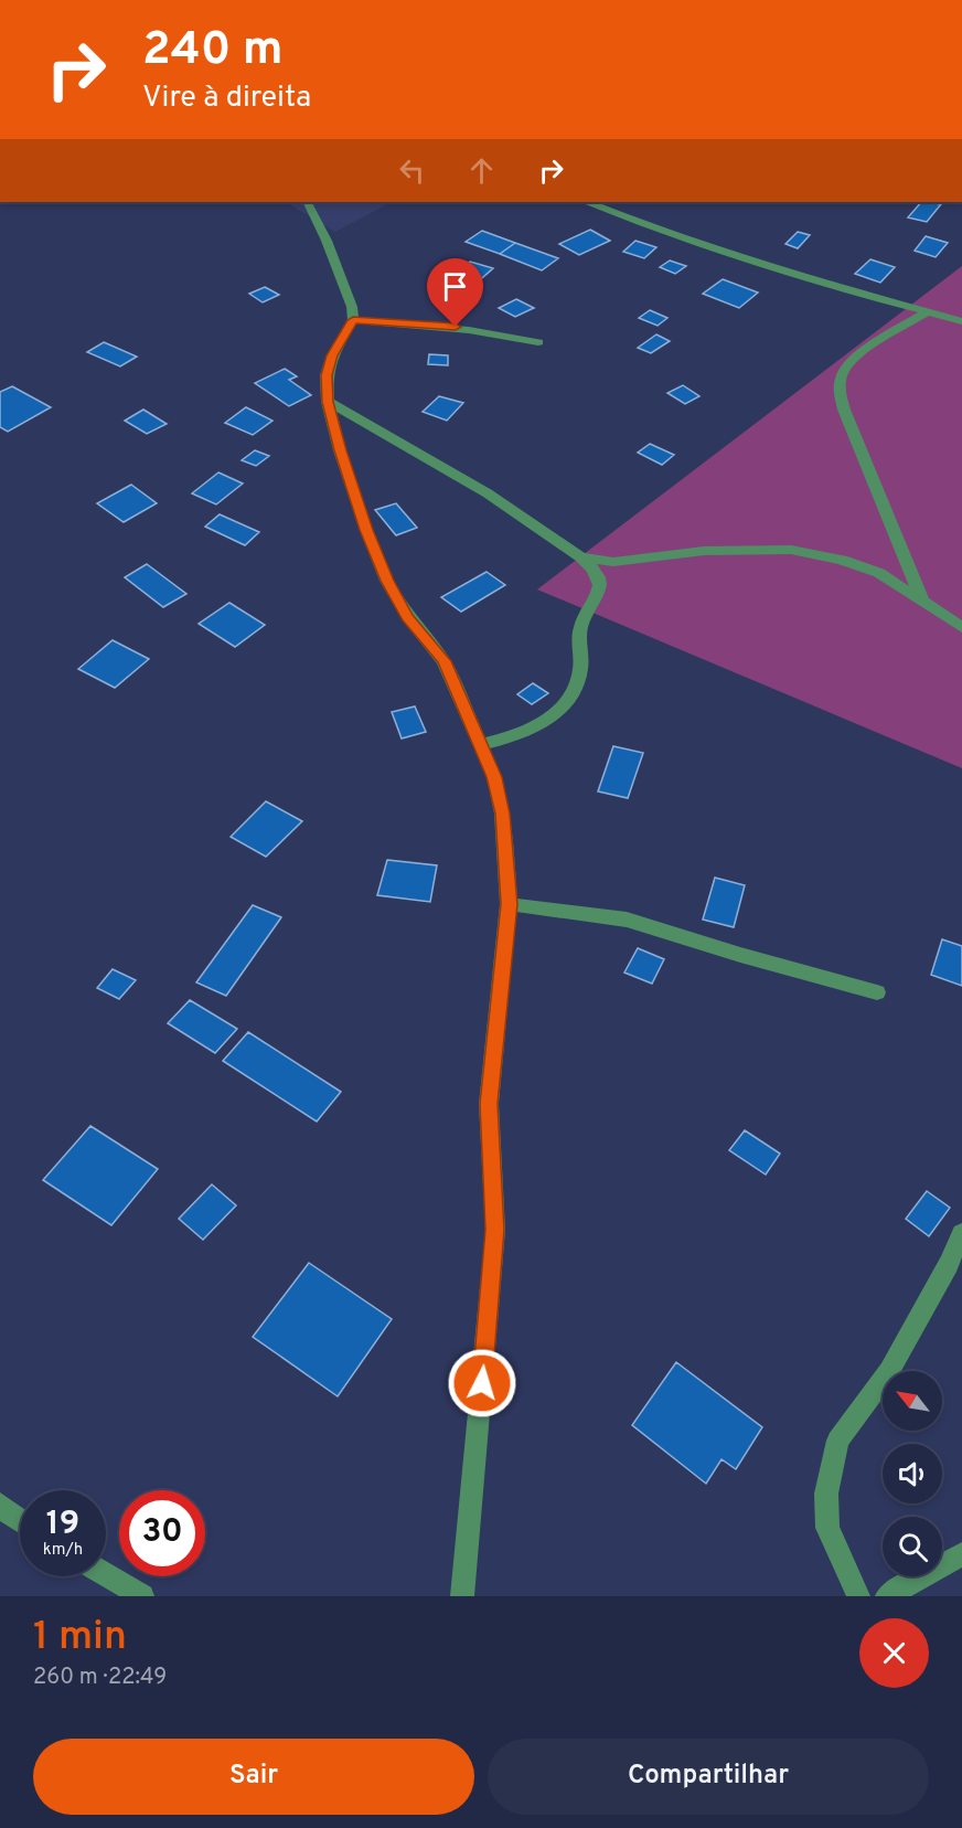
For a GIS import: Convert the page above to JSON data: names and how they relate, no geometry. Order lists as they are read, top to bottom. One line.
{"north":"top left","page":{"turn":["240 m","Vire à direita"],"speed":"19 km/h","limit":"30","heading":["1 min","260 m · 22:49"],"buttons":["Sair","Compartilhar"]}}
